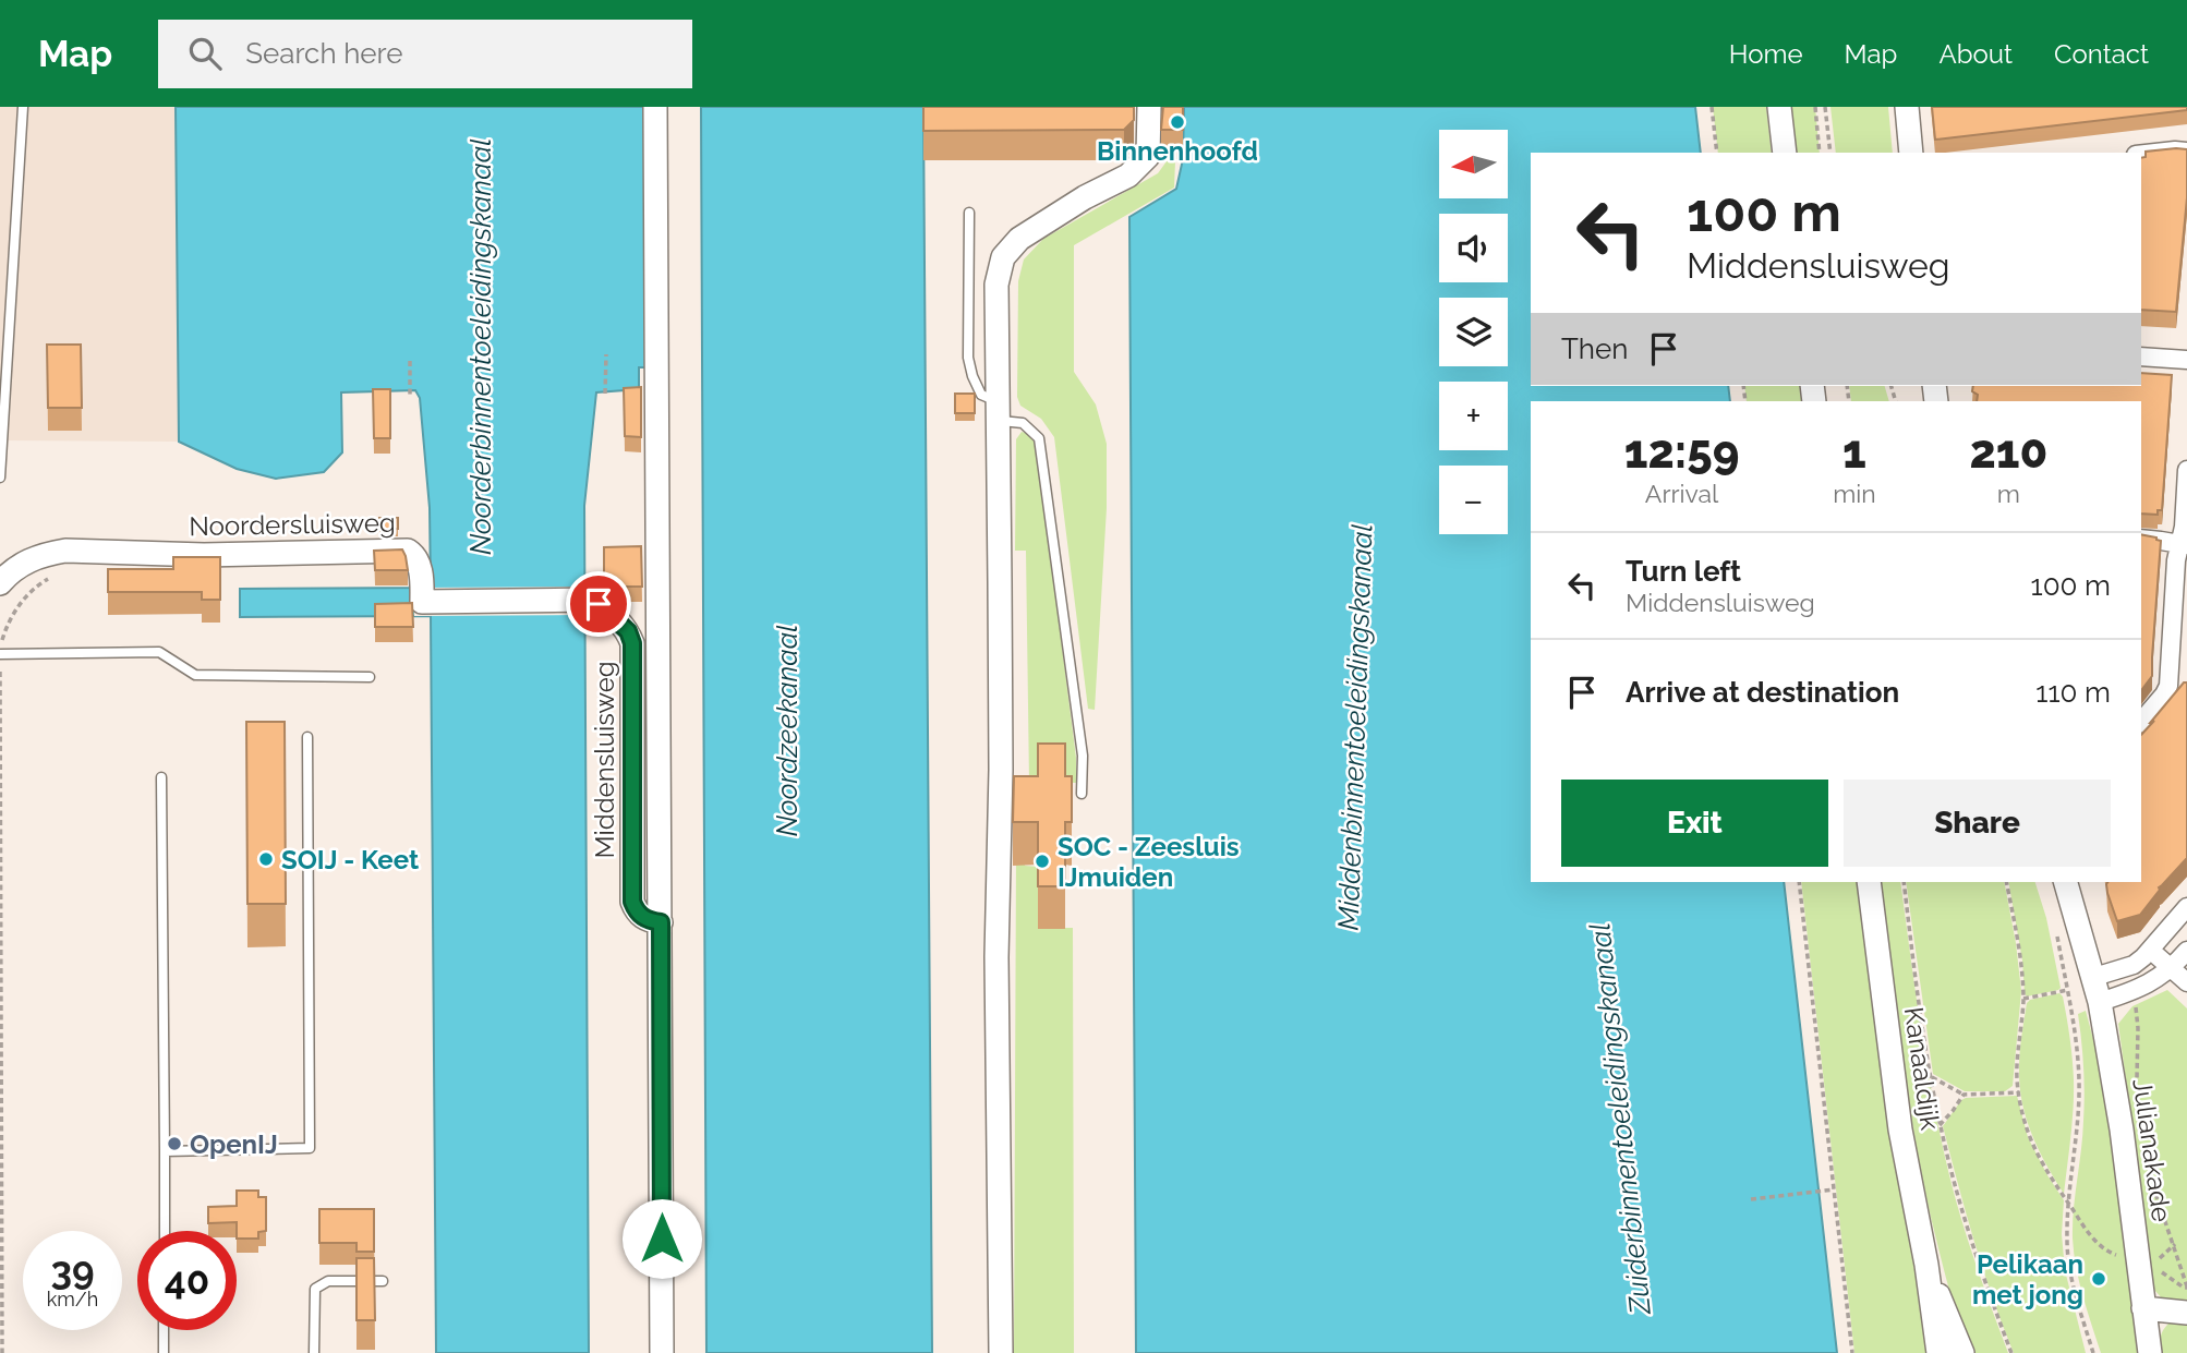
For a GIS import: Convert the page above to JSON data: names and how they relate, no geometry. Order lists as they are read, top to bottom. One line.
{"streets":{"street":["Noordersluisweg","Middensluisweg","Kanaaldijk","Julianakade"]},"crossings":[["Noordersluisweg","Middensluisweg"]],"water":["Noorderbinnentoeleidingskanaal","Middenbinnentoeleidingskanaal","Noordzeekanaal","Zuiderbinnentoeleidingskanaal"],"places":["Binnenhoofd","SOIJ - Keet","SOC - Zeesluis IJmuiden","OpenIJ","Pelikaan met jong"],"north":"left","page":{"header":"Map","search":"Search here","nav":["Home","Map","About","Contact"],"map_buttons":["+","−"],"turn":["100 m","Middensluisweg"],"then":"Then","eta":["12:59","Arrival","1","min","210","m"],"list":[{"name":"Turn left","note":"Middensluisweg","value":"100 m"},{"name":"Arrive at destination","value":"110 m"}],"buttons":["Exit","Share"],"speed":"39 km/h","limit":"40"}}
